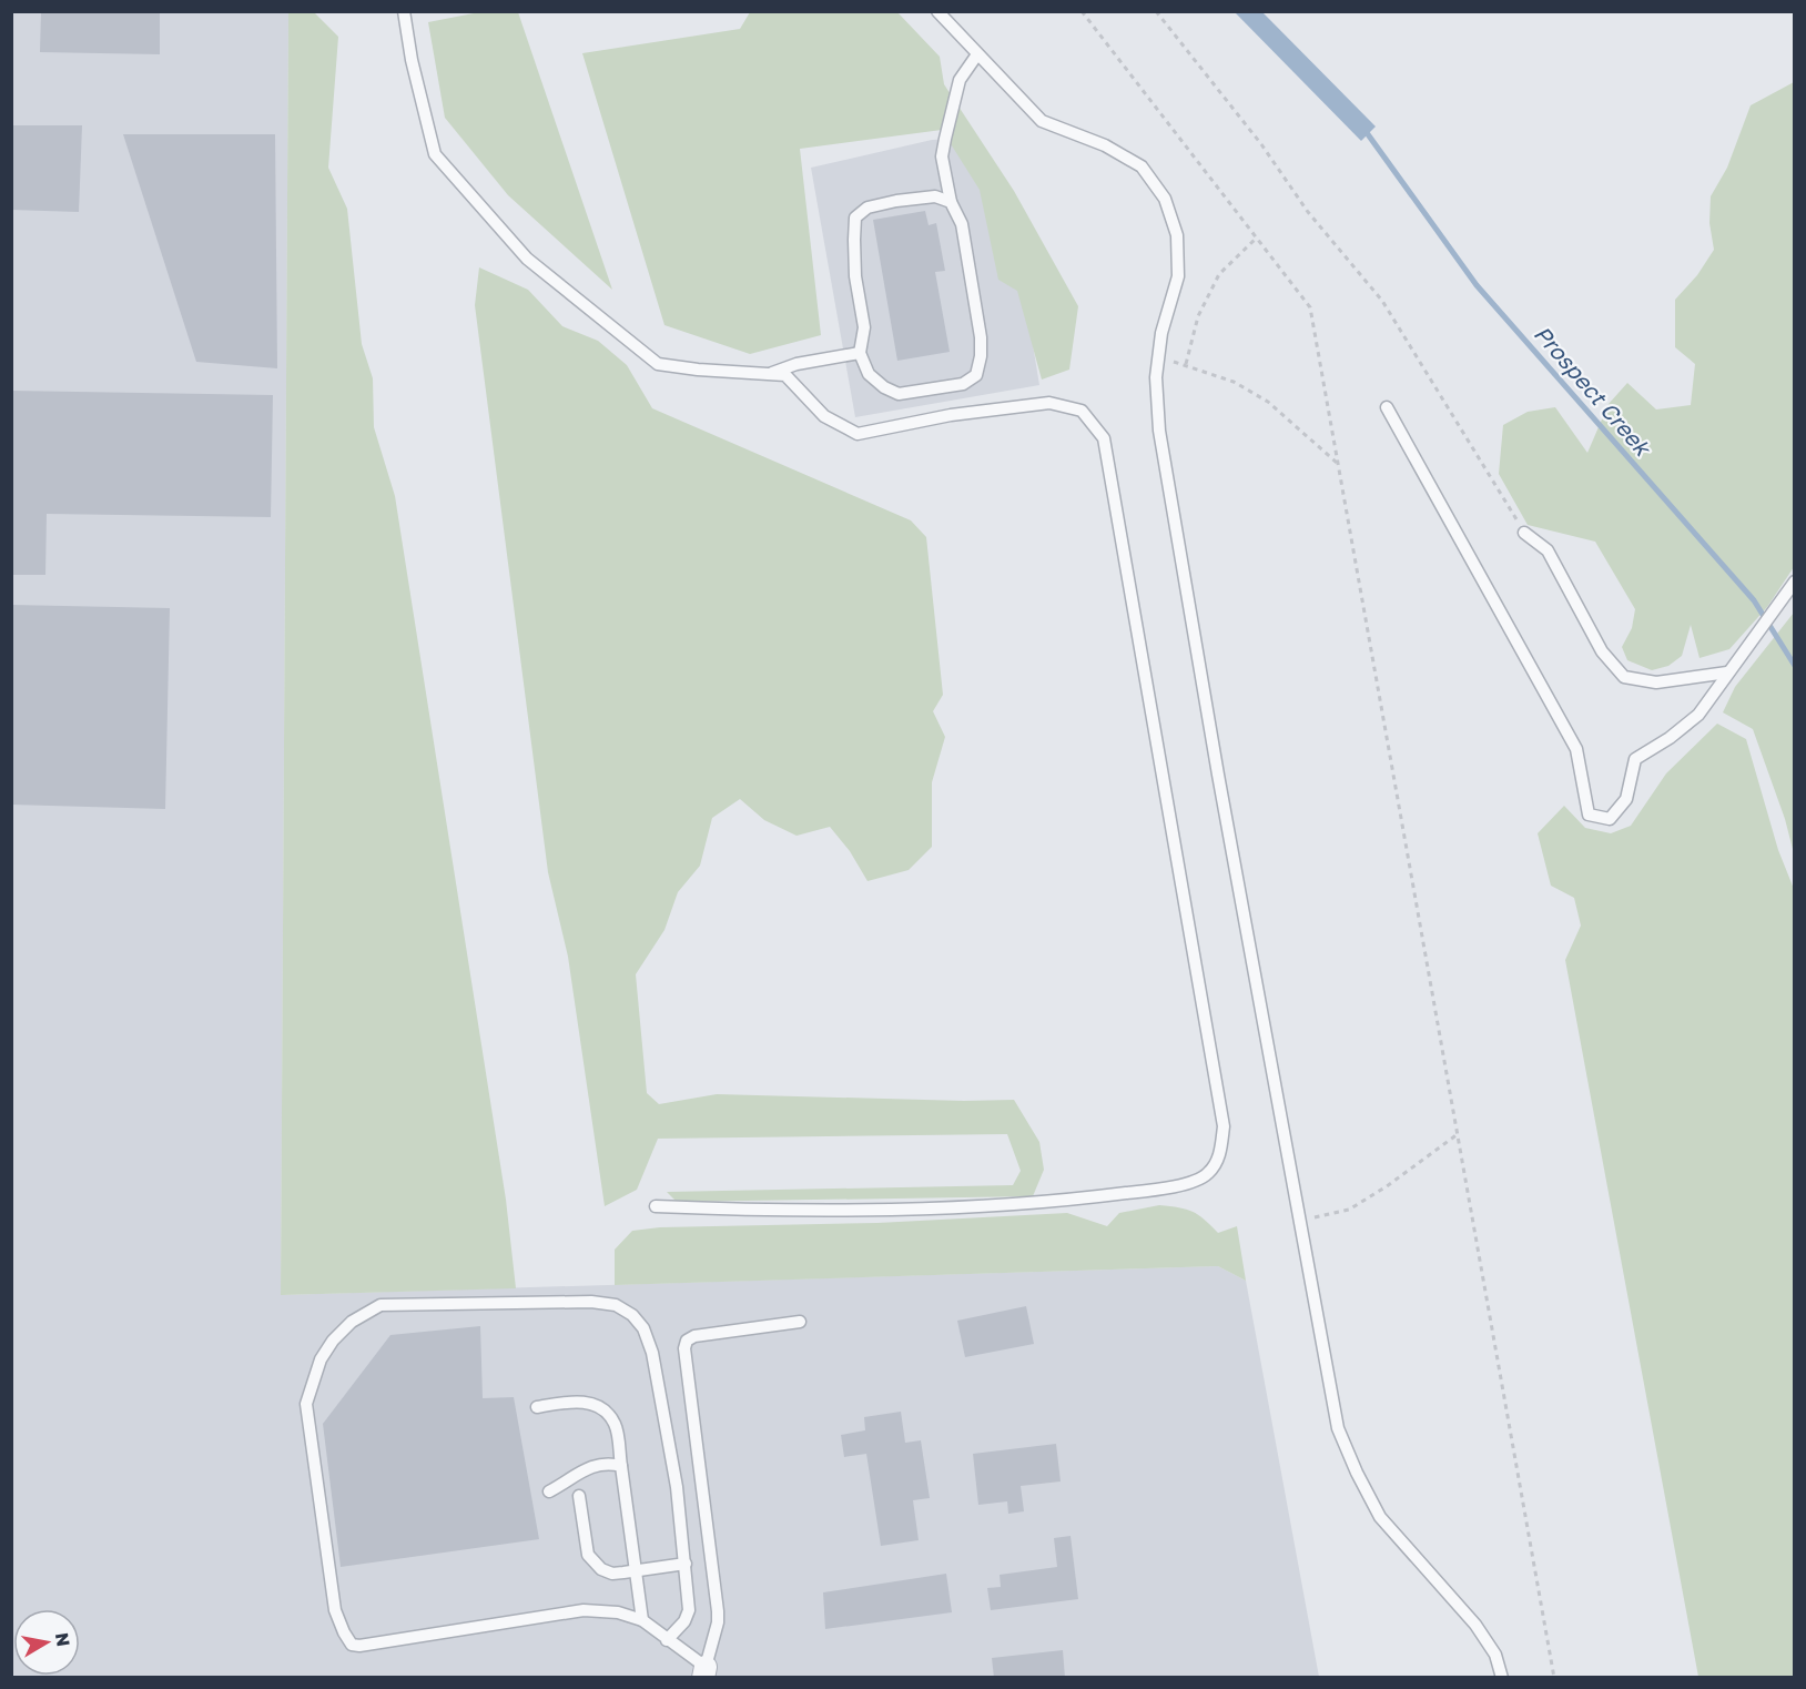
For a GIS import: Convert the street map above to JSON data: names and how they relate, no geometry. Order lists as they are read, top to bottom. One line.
{"water":["Prospect Creek"],"north":"right"}
